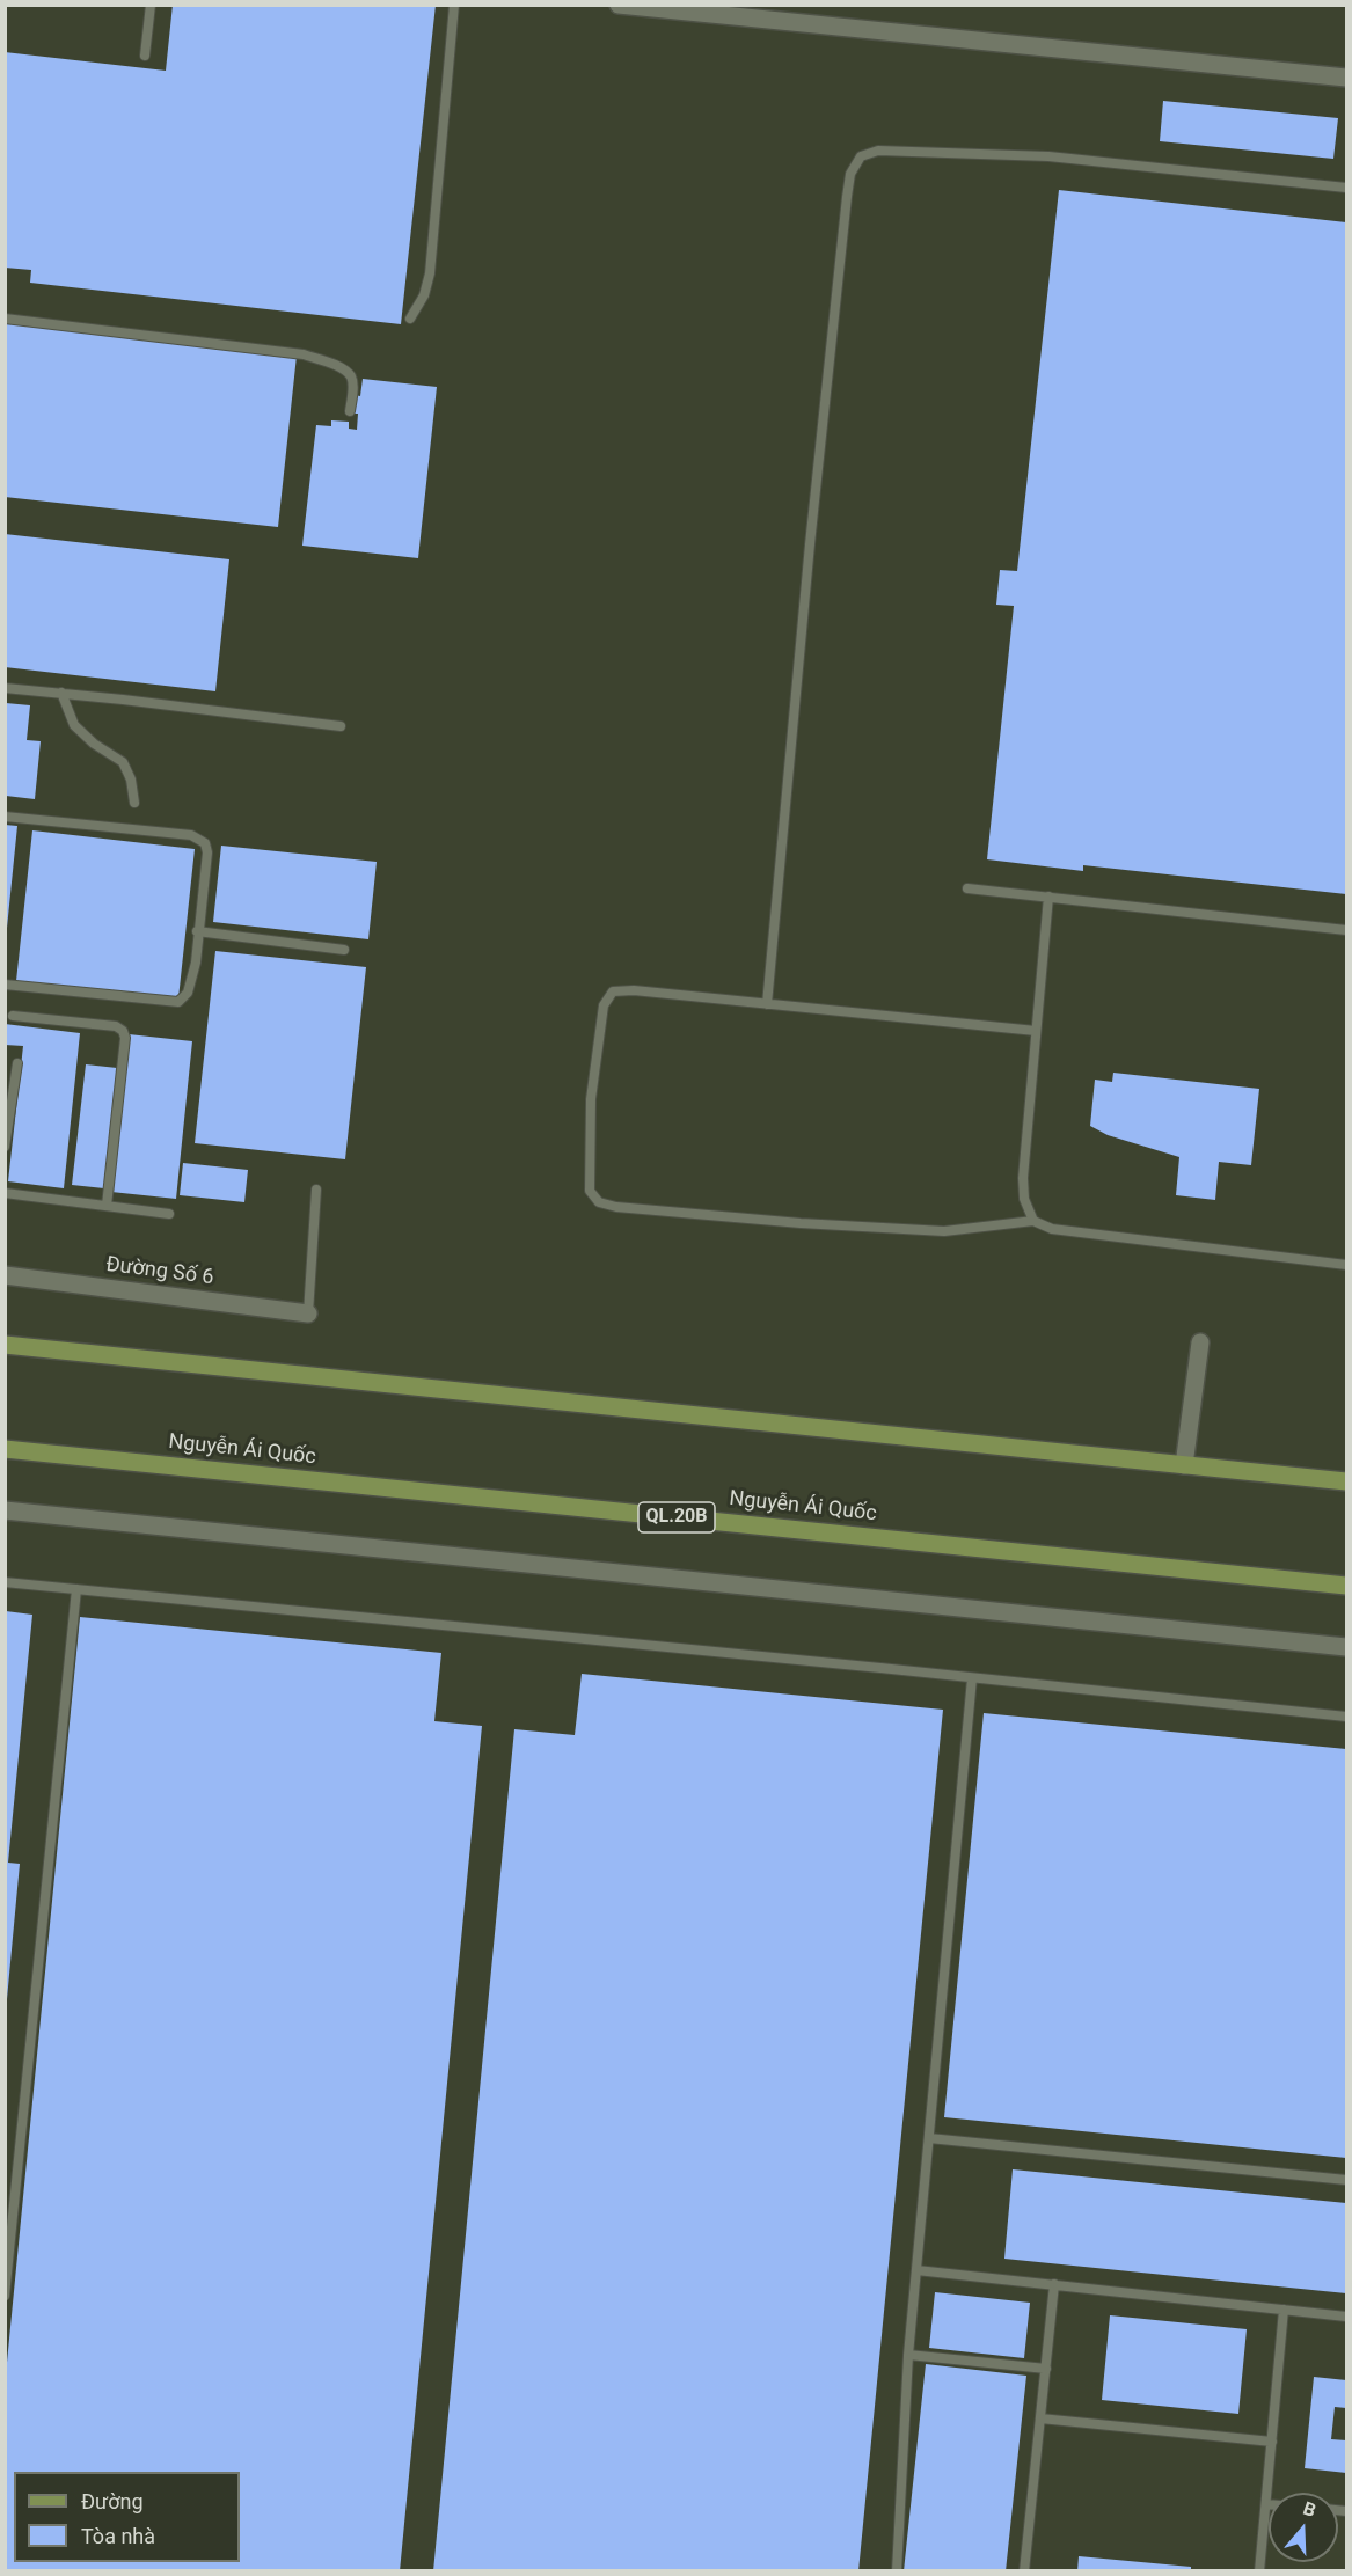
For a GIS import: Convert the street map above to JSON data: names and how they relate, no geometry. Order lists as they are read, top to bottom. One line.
{"streets":{"main road":["Nguyễn Ái Quốc","QL.20B"],"street":["Đường Số 6"]},"legend":["Đường","Tòa nhà"],"north":"top"}
